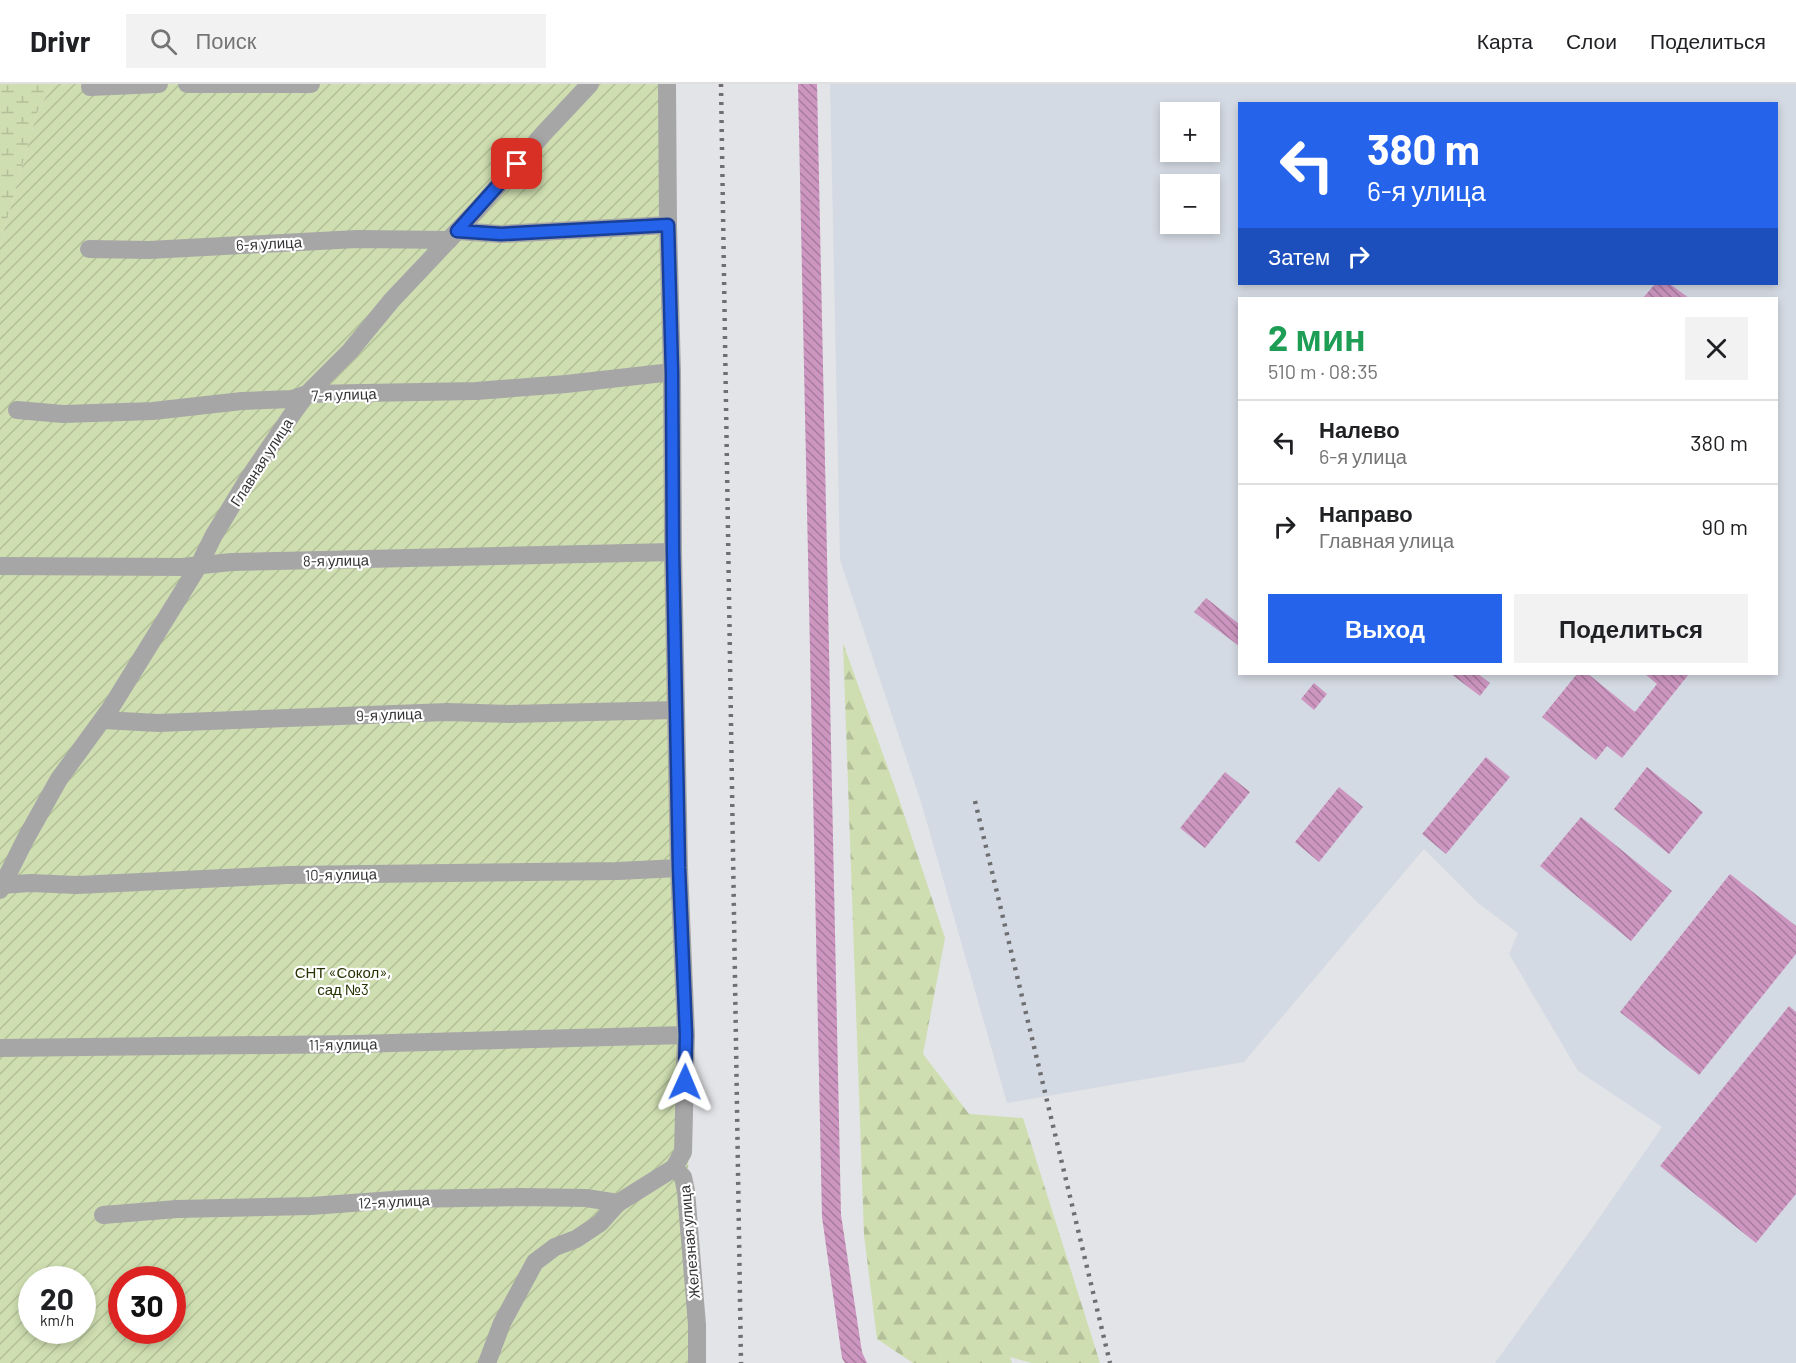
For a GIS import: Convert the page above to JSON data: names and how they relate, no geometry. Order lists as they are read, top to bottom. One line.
{"streets":{"street":["6-я улица","7-я улица","Главная улица","8-я улица","9-я улица","10-я улица","11-я улица","12-я улица","Железная улица"]},"crossings":[["6-я улица","Главная улица"],["6-я улица","Железная улица"],["7-я улица","Главная улица"],["7-я улица","Железная улица"],["Главная улица","8-я улица"],["Главная улица","9-я улица"],["Главная улица","10-я улица"],["8-я улица","Железная улица"],["9-я улица","Железная улица"],["10-я улица","Железная улица"],["11-я улица","Железная улица"]],"parks":["СНТ «Сокол», сад №3"],"page":{"header":"Drivr","search":"Поиск","nav":["Карта","Слои","Поделиться"],"map_buttons":["+","−"],"turn":["380 m","6-я улица"],"then":"Затем","heading":["2 мин","510 m · 08:35"],"list":[{"name":"Налево","note":"6-я улица","value":"380 m"},{"name":"Направо","note":"Главная улица","value":"90 m"}],"buttons":["Выход","Поделиться"],"speed":"20 km/h","limit":"30"}}
